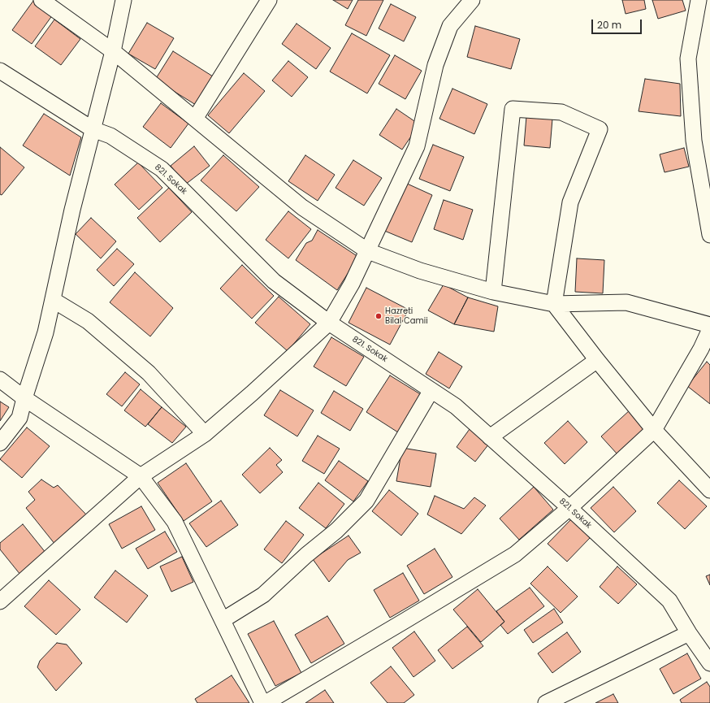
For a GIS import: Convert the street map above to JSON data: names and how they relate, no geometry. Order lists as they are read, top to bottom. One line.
{"streets":{"street":["821. Sokak"]},"places":["Hazreti Bilal Camii"],"scale_bar":"20 m"}
